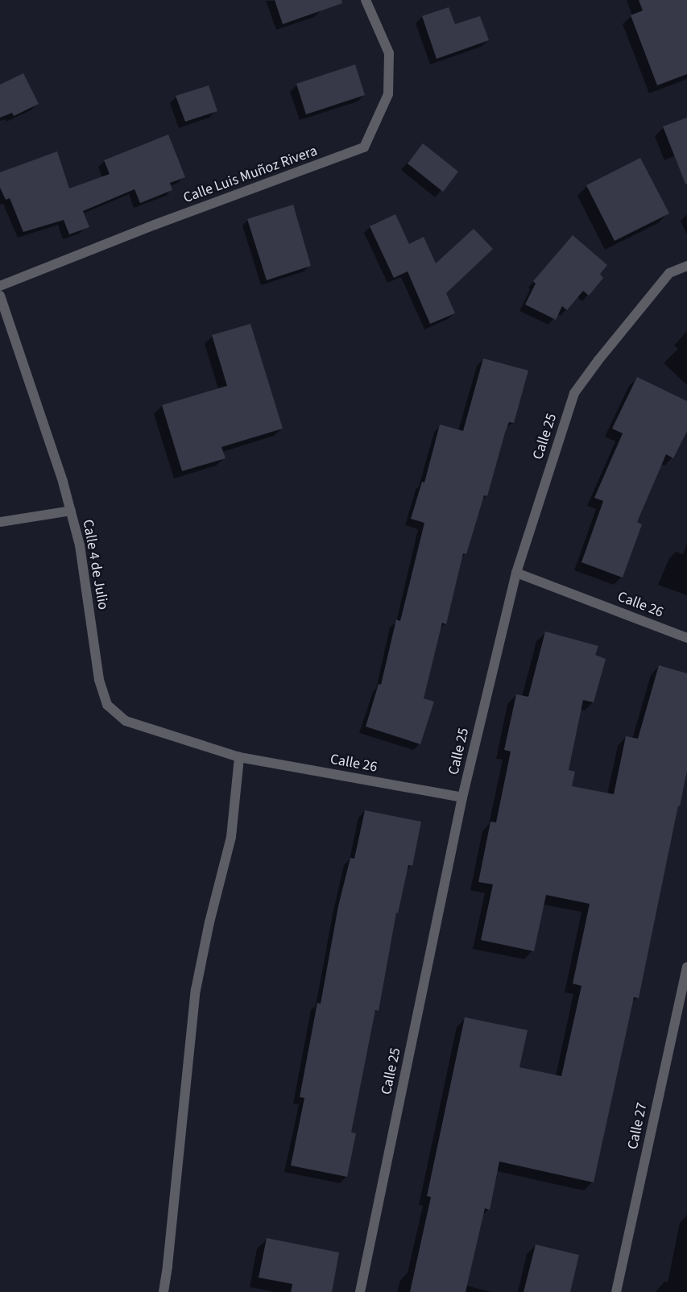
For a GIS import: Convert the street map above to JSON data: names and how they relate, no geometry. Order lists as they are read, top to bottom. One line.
{"streets":{"street":["Calle Luis Muñoz Rivera","Calle 25","Calle 4 de Julio","Calle 26","Calle 27"]},"crossings":[["Calle 25","Calle 26"],["Calle 4 de Julio","Calle 26"]]}
